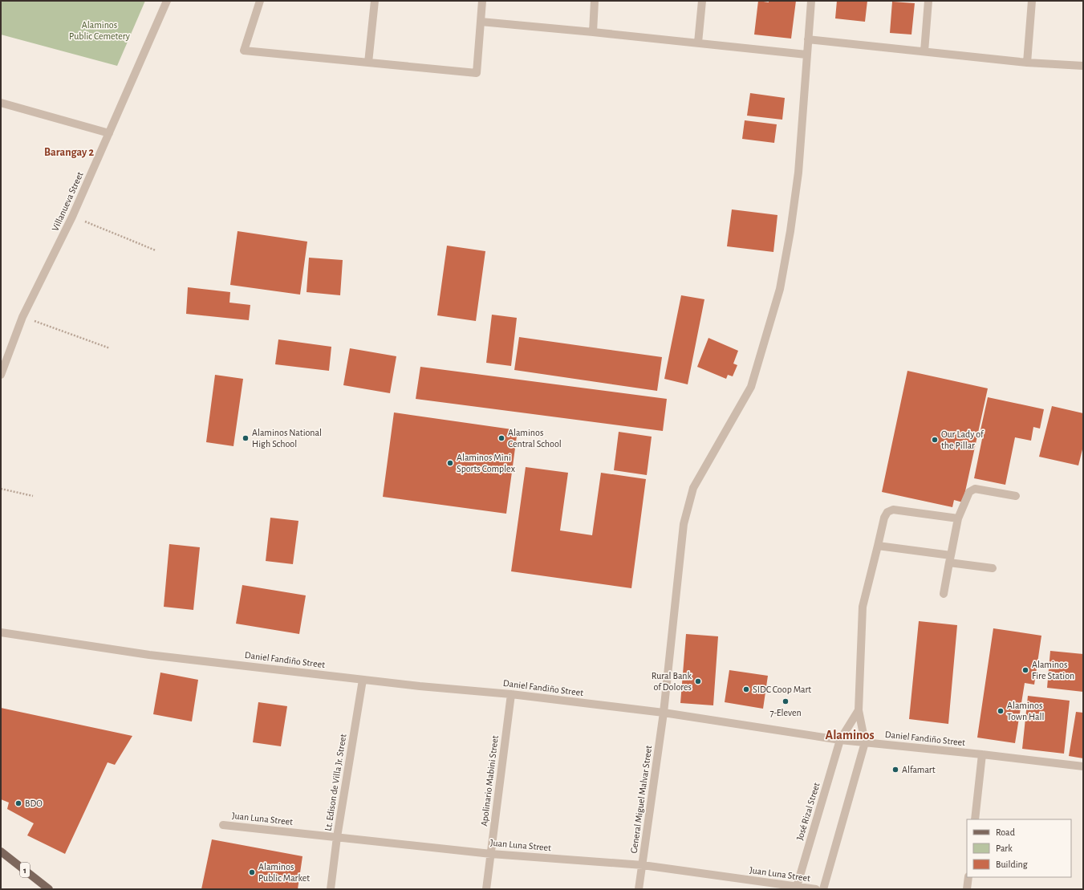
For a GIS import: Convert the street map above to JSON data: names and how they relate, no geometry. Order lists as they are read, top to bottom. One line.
{"streets":{"main road":["1"],"street":["Villanueva Street","Daniel Fandiño Street","Apolinario Mabini Street","Lt. Edison de Villa Jr. Street","General Miguel Malvar Street","José Rizal Street","Juan Luna Street"]},"crossings":[["Daniel Fandiño Street","Apolinario Mabini Street"],["Daniel Fandiño Street","Lt. Edison de Villa Jr. Street"],["Daniel Fandiño Street","General Miguel Malvar Street"],["Daniel Fandiño Street","José Rizal Street"],["Apolinario Mabini Street","Juan Luna Street"],["Lt. Edison de Villa Jr. Street","Juan Luna Street"],["General Miguel Malvar Street","Juan Luna Street"],["José Rizal Street","Juan Luna Street"]],"districts":["Barangay 2","Alaminos"],"parks":["Alaminos Public Cemetery"],"places":["Alaminos National High School","Alaminos Central School","Our Lady of the Pillar","Alaminos Mini Sports Complex","Alaminos Fire Station","Rural Bank of Dolores","SIDC Coop Mart","7-Eleven","Alaminos Town Hall","Alfamart","BDO","Alaminos Public Market"],"legend":["Road","Park","Building"]}
